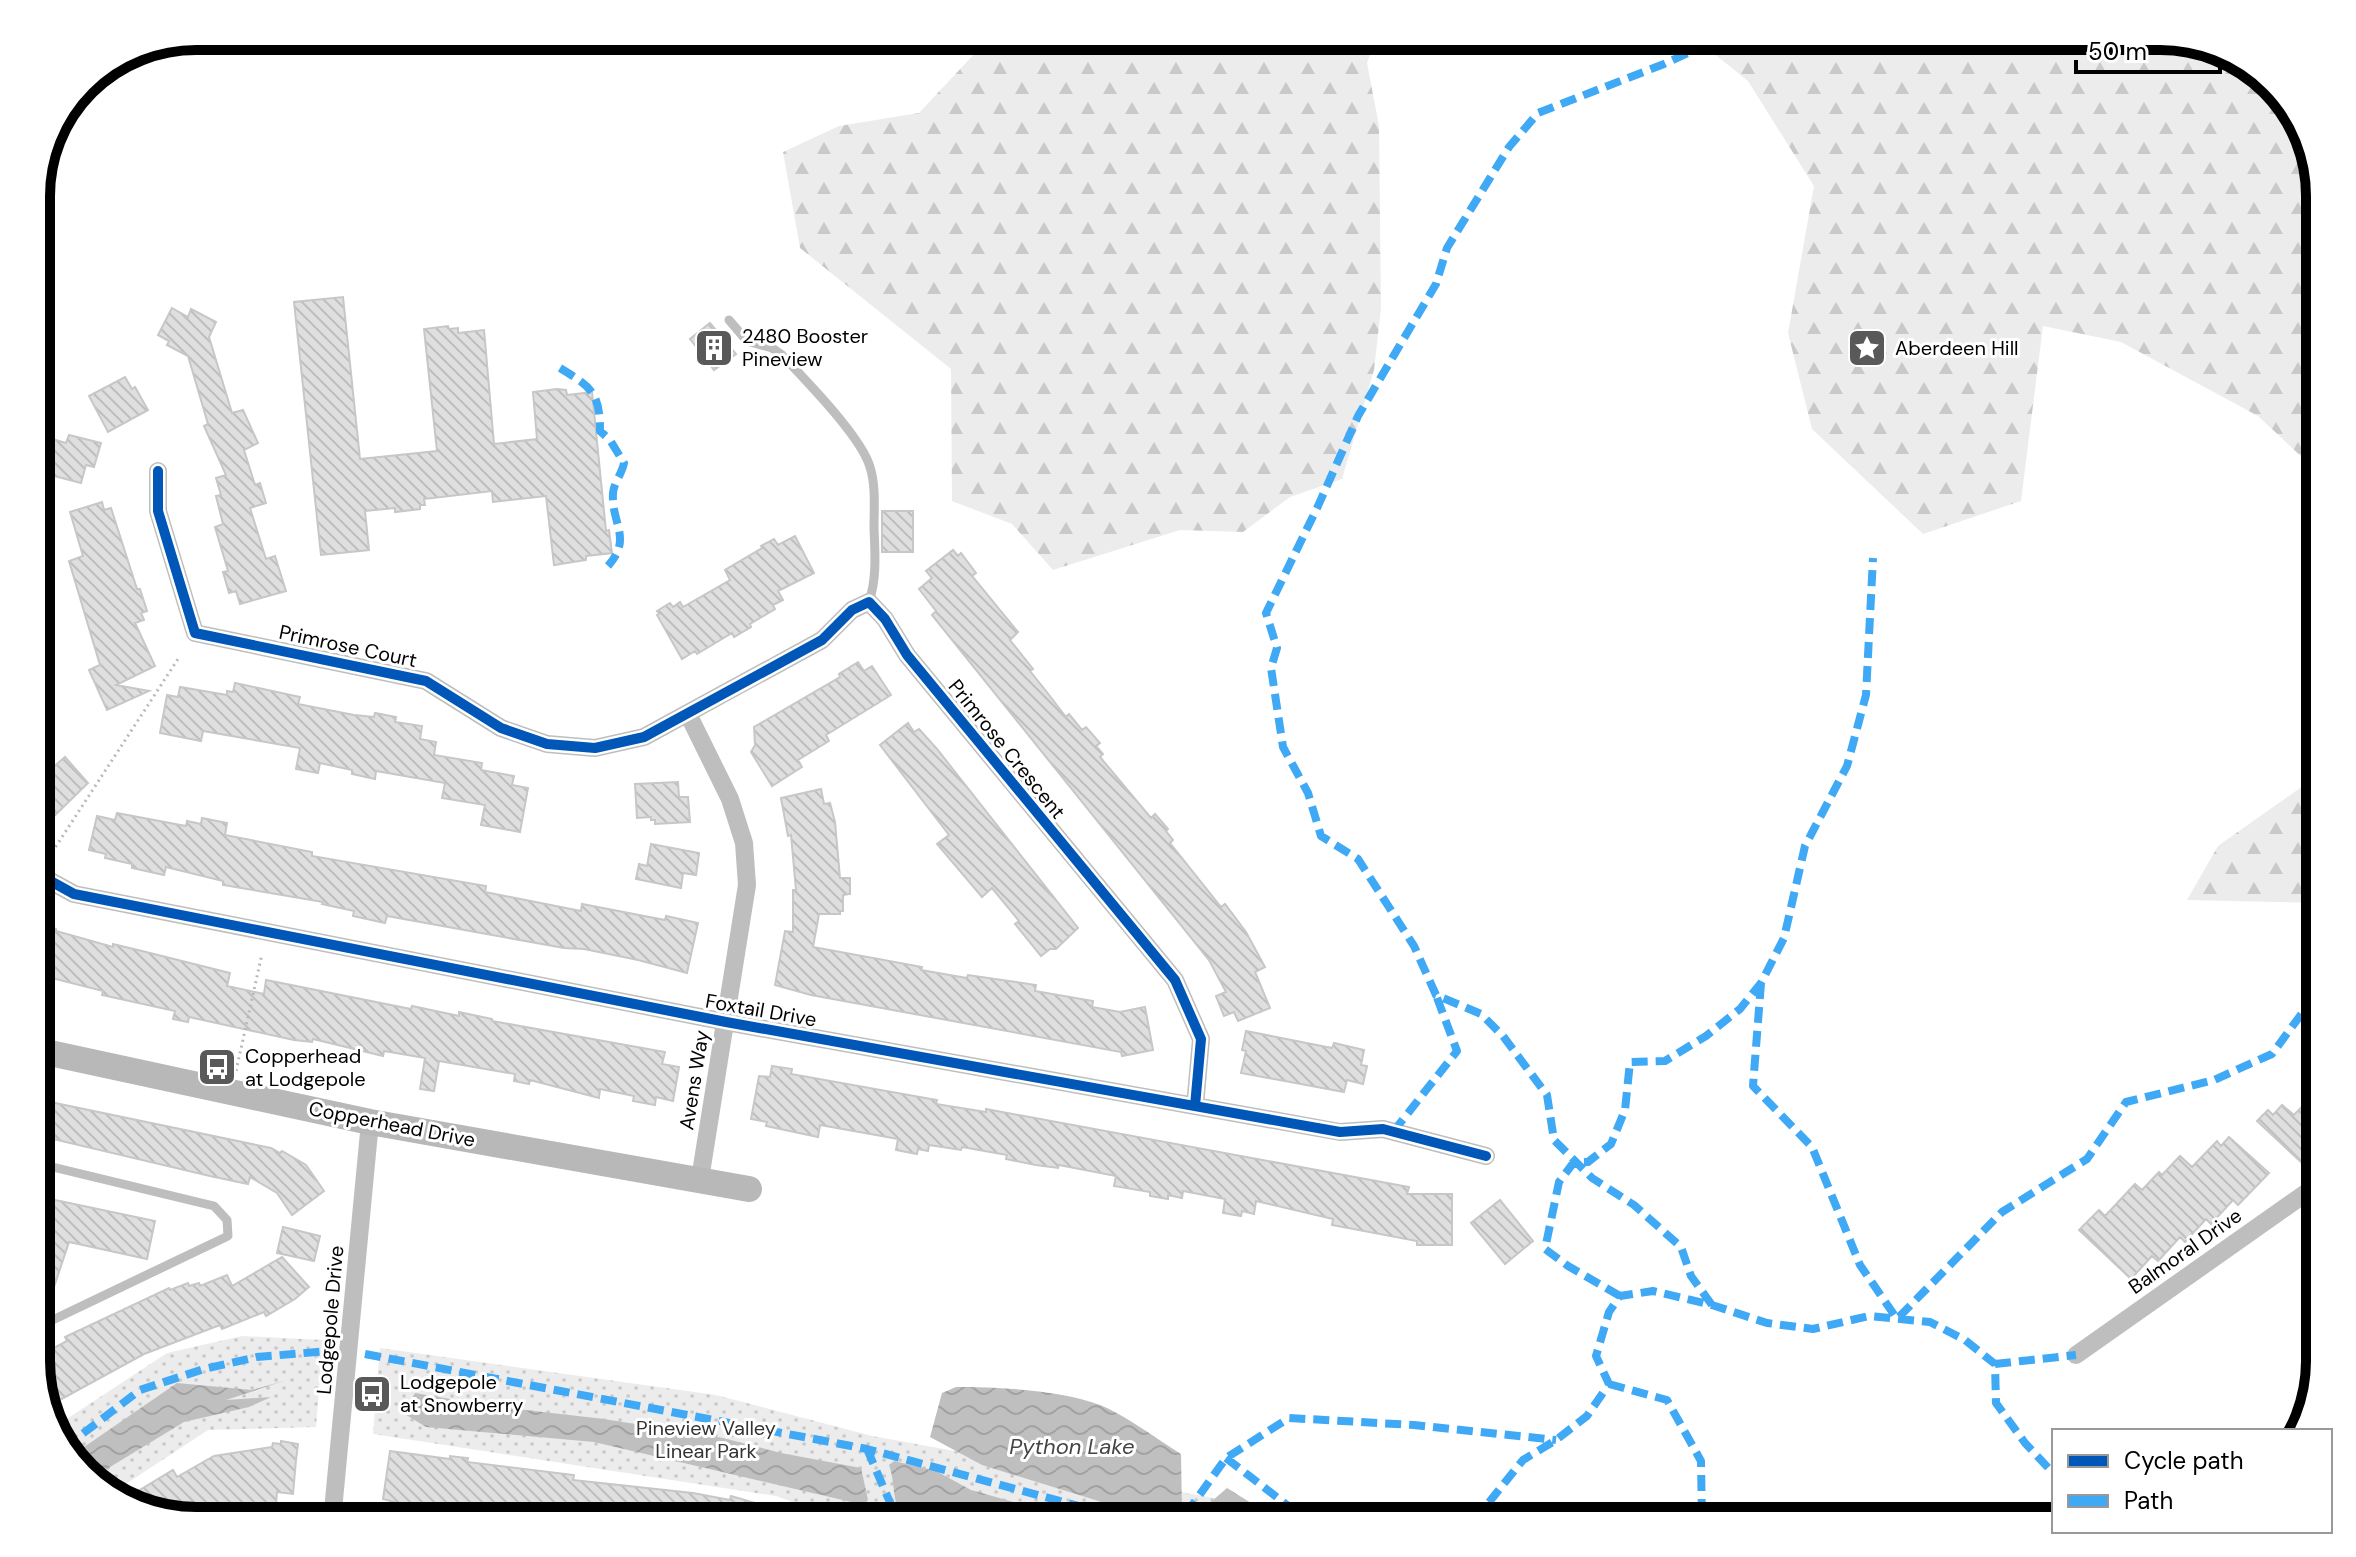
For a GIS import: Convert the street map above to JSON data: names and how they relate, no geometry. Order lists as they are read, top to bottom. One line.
{"streets":{"street":["Primrose Court","Primrose Crescent","Foxtail Drive","Avens Way","Copperhead Drive","Balmoral Drive","Lodgepole Drive"]},"crossings":[["Primrose Court","Avens Way"],["Primrose Crescent","Foxtail Drive"],["Foxtail Drive","Avens Way"],["Avens Way","Copperhead Drive"],["Copperhead Drive","Lodgepole Drive"]],"water":["Python Lake"],"parks":["Pineview Valley Linear Park"],"places":{"building":["2480 Booster Pineview"],"place":["Aberdeen Hill"],"bus stop":["Copperhead at Lodgepole","Lodgepole at Snowberry"]},"legend":["Cycle path","Path"],"scale_bar":"50 m"}
